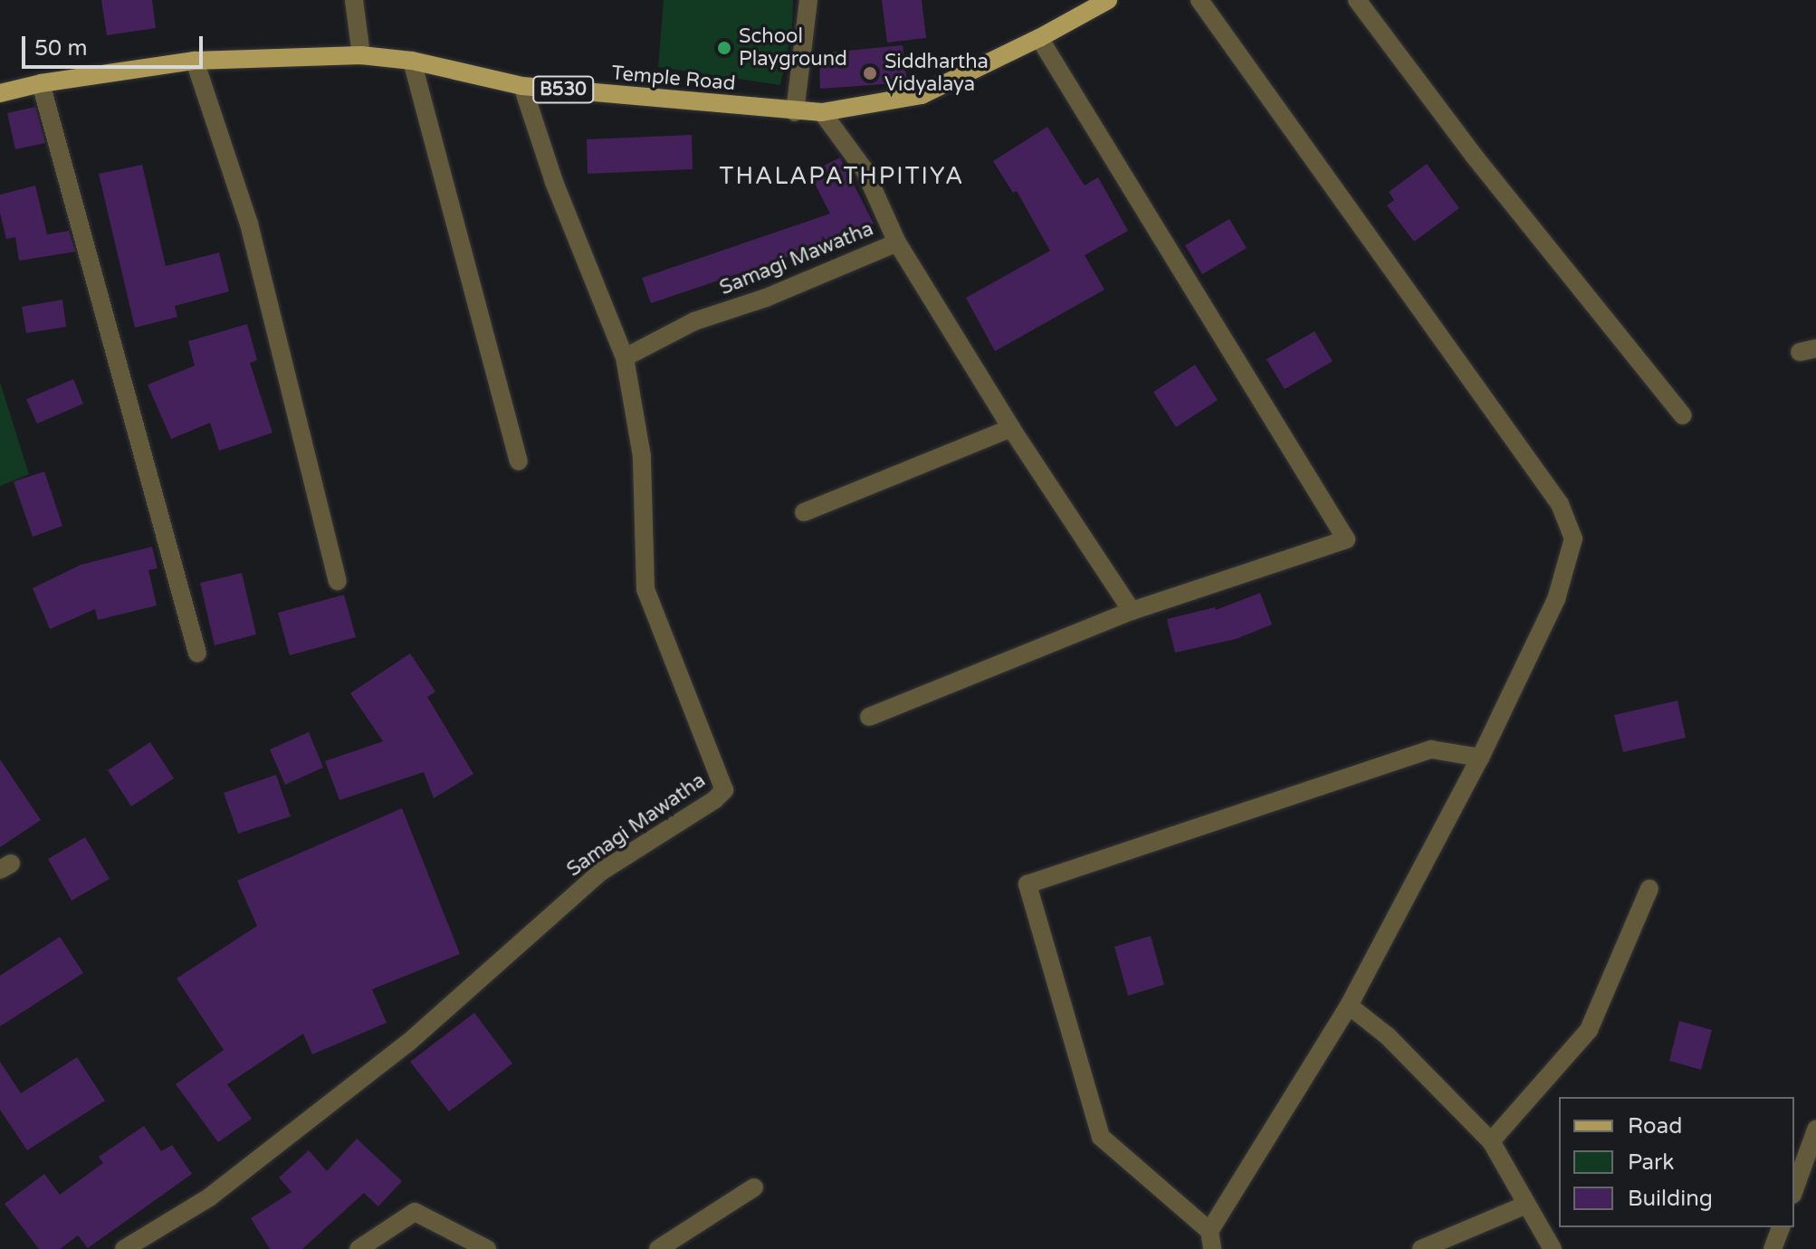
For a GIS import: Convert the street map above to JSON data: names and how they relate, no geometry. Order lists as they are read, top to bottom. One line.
{"streets":{"main road":["Temple Road","B530"],"street":["Samagi Mawatha"]},"crossings":[["Temple Road","Samagi Mawatha"]],"districts":["THALAPATHPITIYA"],"places":["School Playground","Siddhartha Vidyalaya"],"legend":["Road","Park","Building"],"scale_bar":"50 m"}
